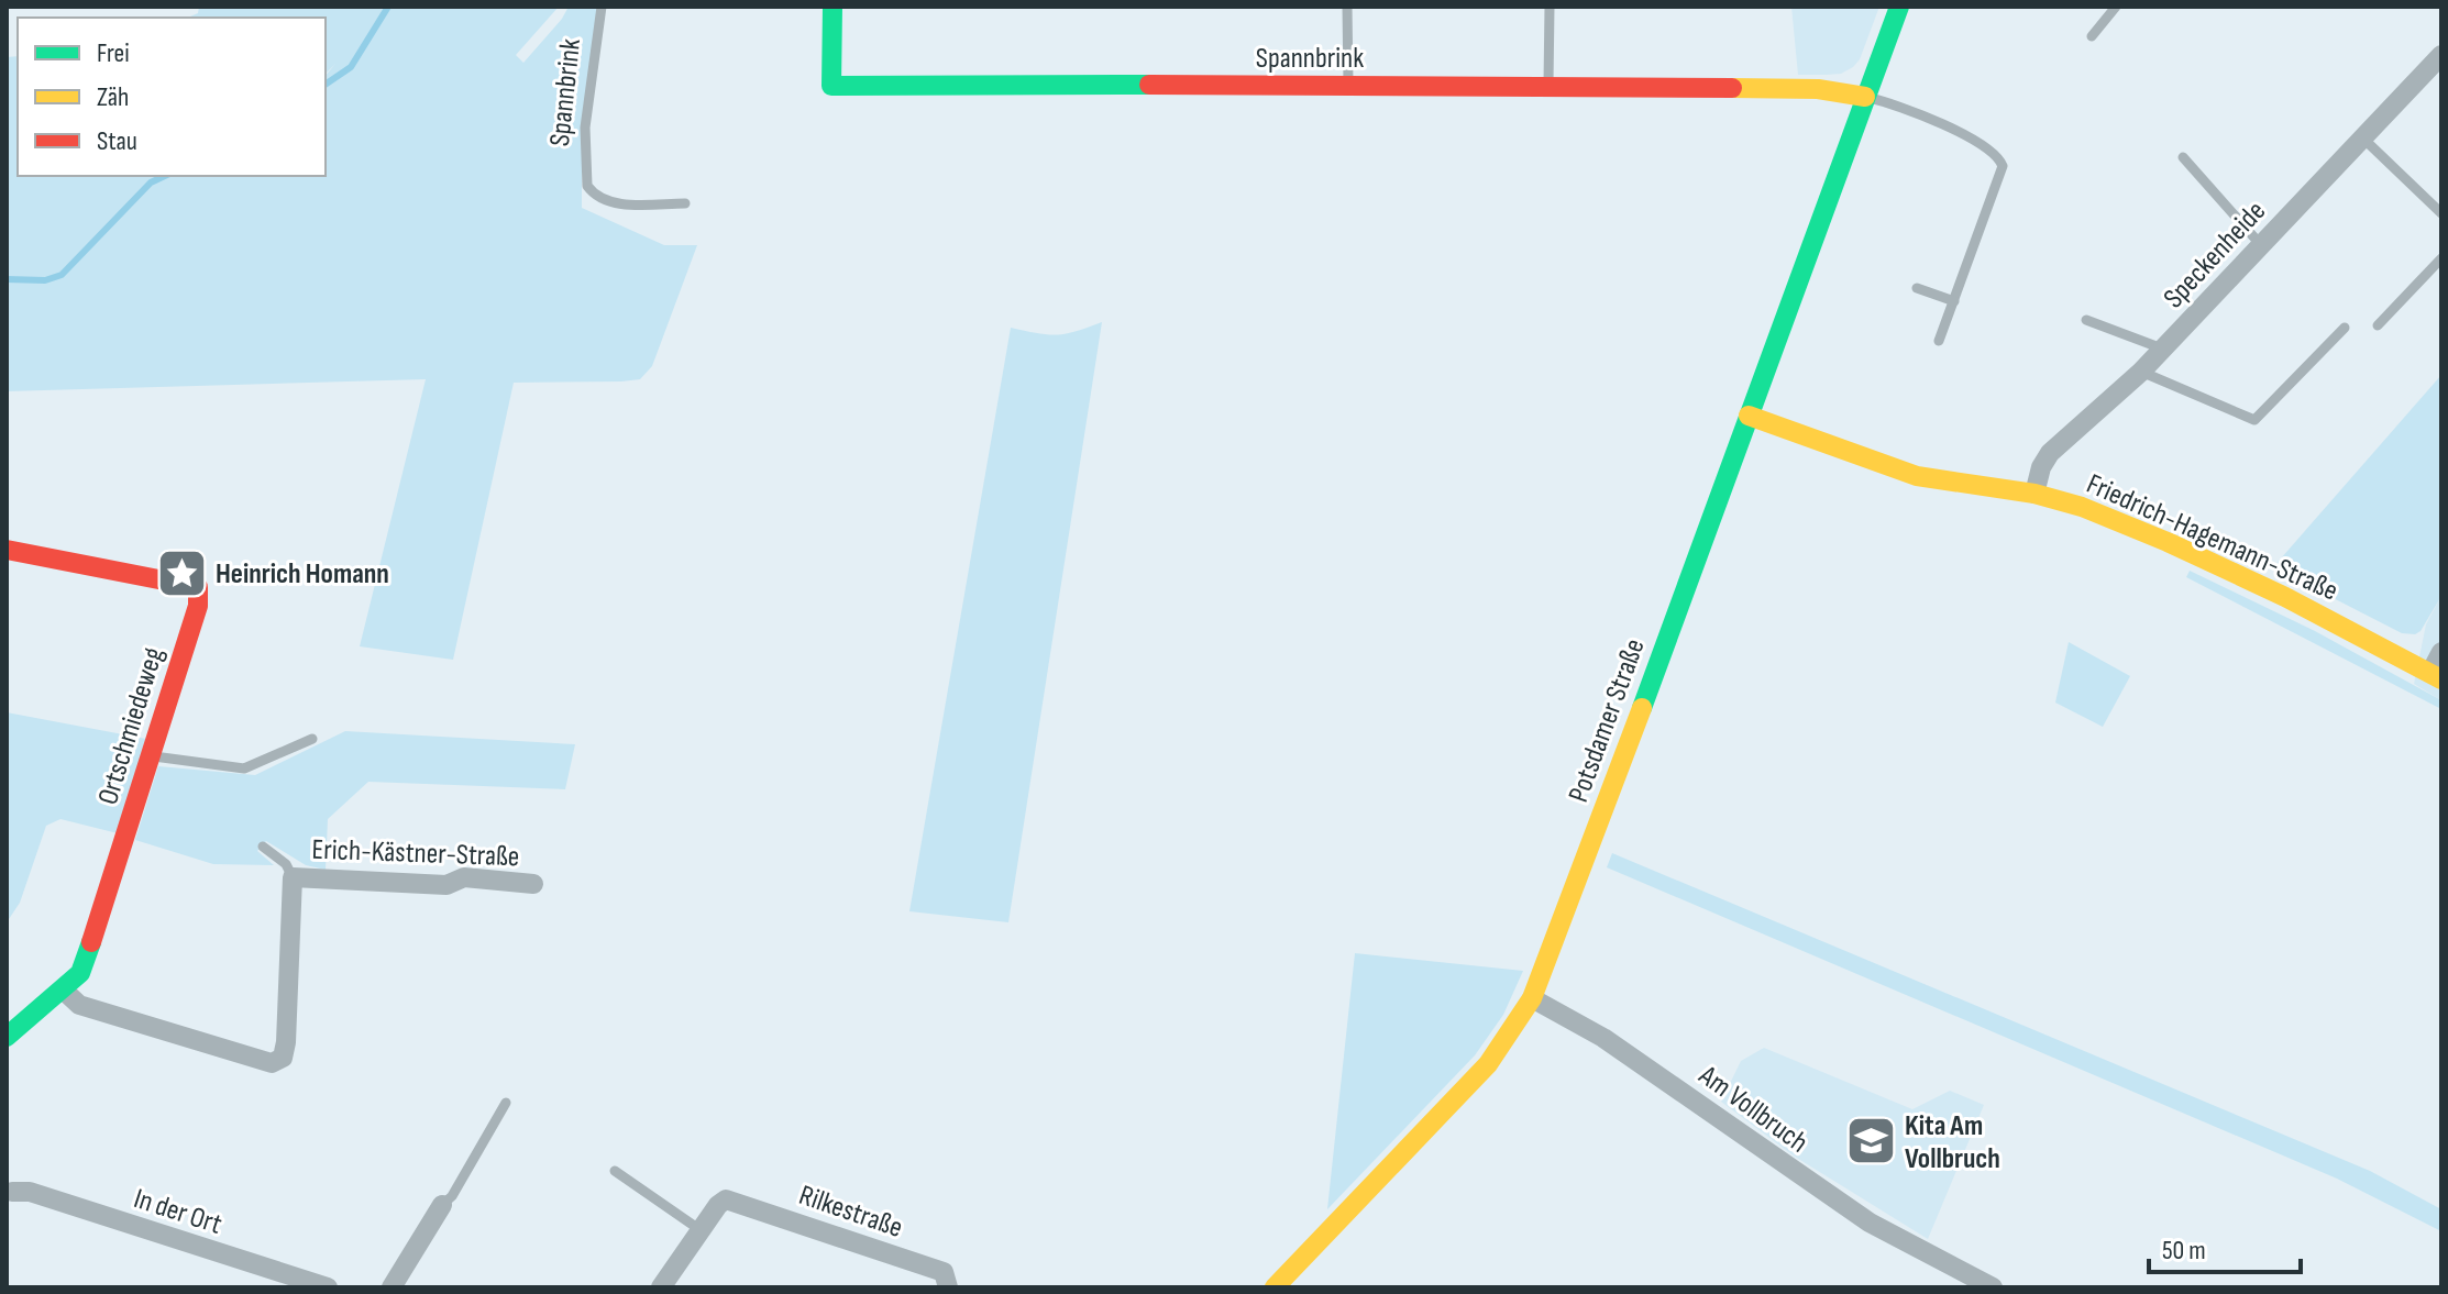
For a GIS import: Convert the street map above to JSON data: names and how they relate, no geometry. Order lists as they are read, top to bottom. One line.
{"streets":{"street":["Spannbrink","Speckenheide","Friedrich-Hagemann-Straße","Potsdamer Straße","Ortschmiedeweg","Erich-Kästner-Straße","Am Vollbruch","In der Ort","Rilkestraße"]},"crossings":[["Spannbrink","Potsdamer Straße"],["Speckenheide","Friedrich-Hagemann-Straße"],["Friedrich-Hagemann-Straße","Potsdamer Straße"],["Potsdamer Straße","Am Vollbruch"],["Ortschmiedeweg","Erich-Kästner-Straße"]],"places":{"place":["Heinrich Homann"],"school or university":["Kita Am Vollbruch"]},"legend":["Frei","Zäh","Stau"],"scale_bar":"50 m"}
